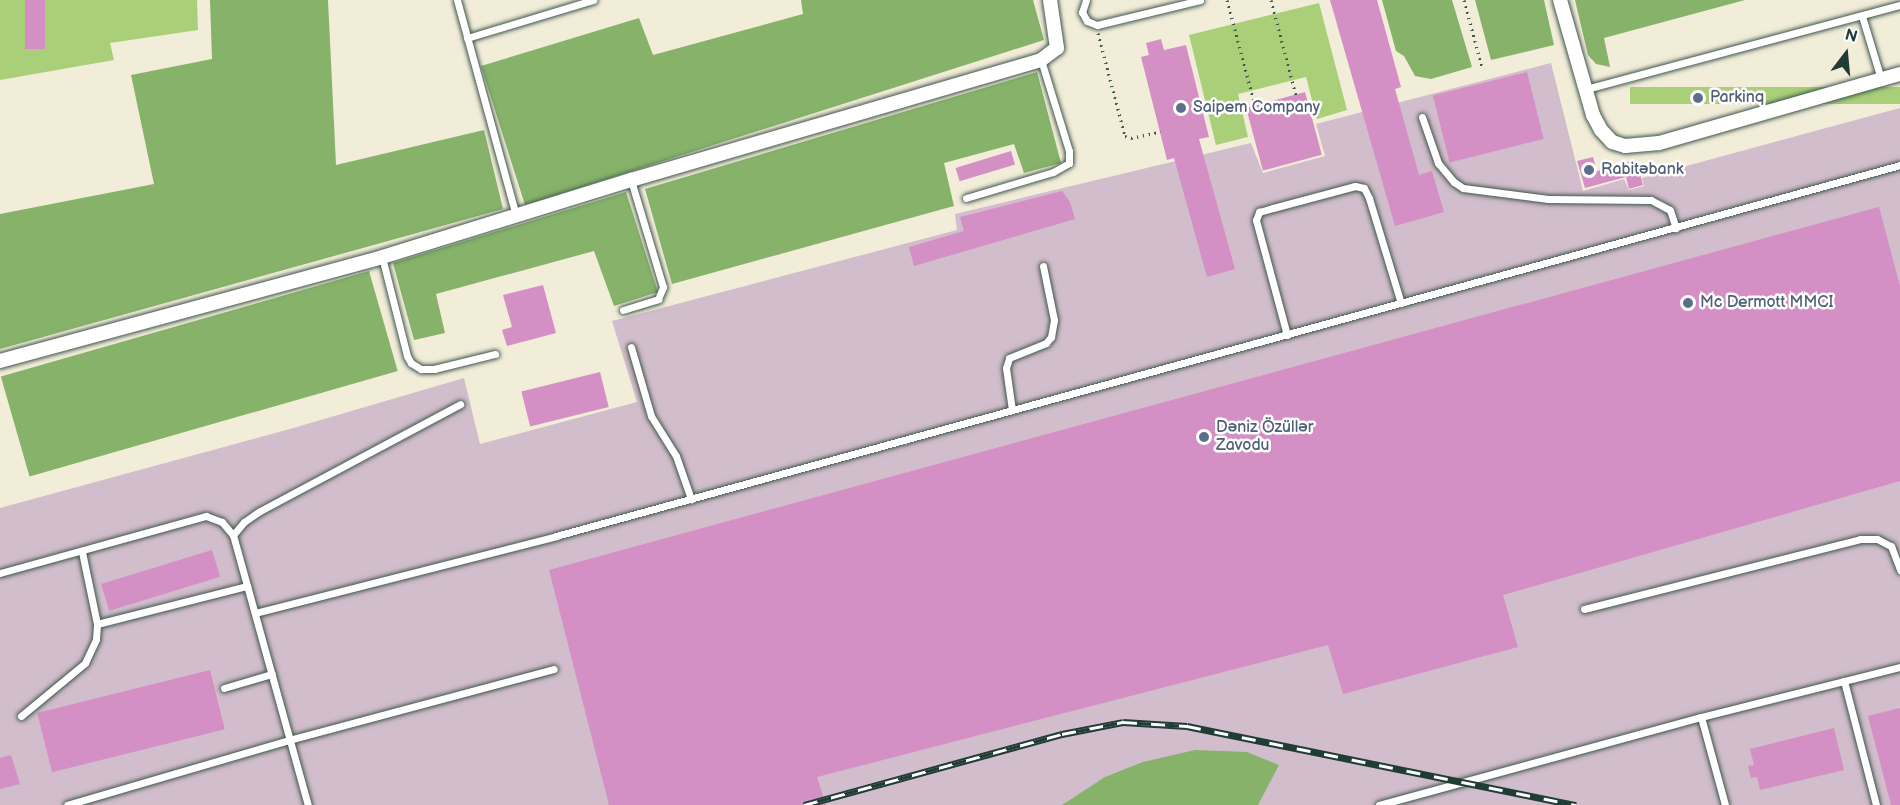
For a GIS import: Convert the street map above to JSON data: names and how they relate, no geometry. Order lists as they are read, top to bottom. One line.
{"places":["Parkinq","Saipem Company","Rabitəbank","Mc Dermott MMCI","Dəniz Özüllər Zavodu"],"north":"top"}
